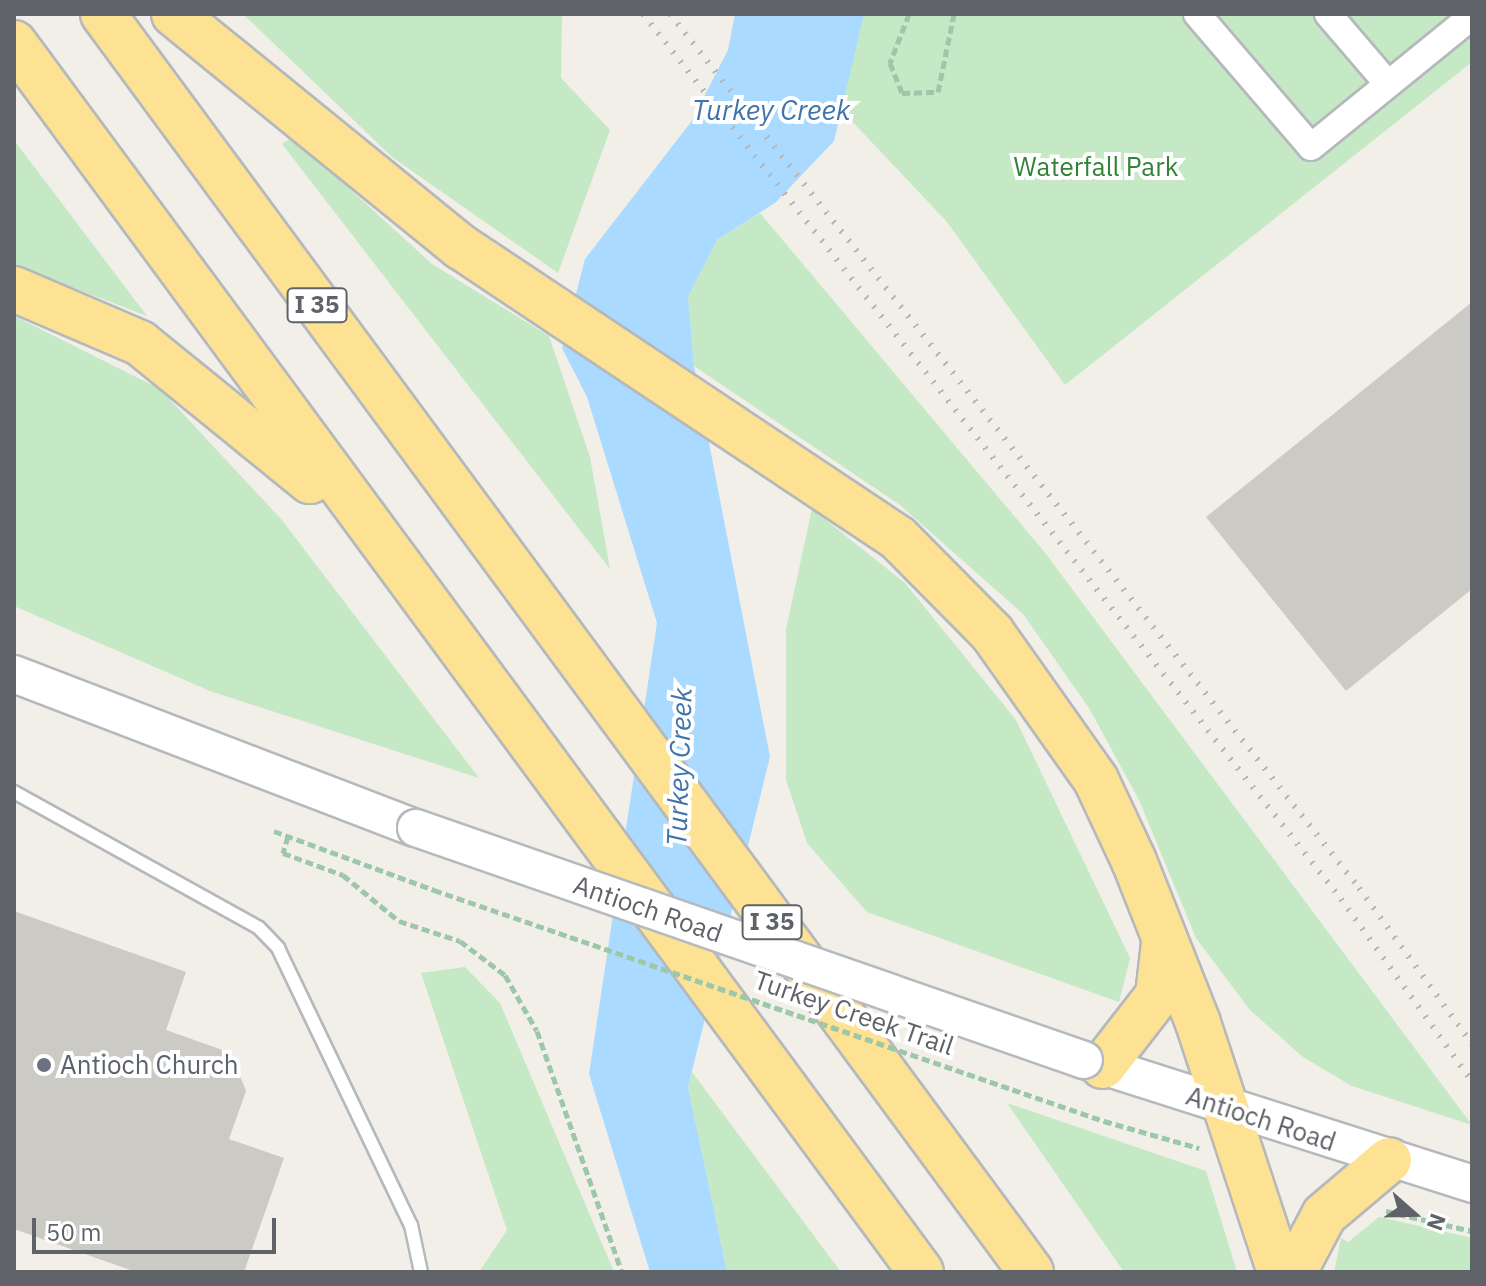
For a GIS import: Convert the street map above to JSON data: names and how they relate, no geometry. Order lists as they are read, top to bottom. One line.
{"streets":{"highway":["I 35"],"main road":["Antioch Road"],"path":["Turkey Creek Trail"]},"water":["Turkey Creek"],"parks":["Waterfall Park"],"places":["Antioch Church"],"scale_bar":"50 m","north":"right"}
